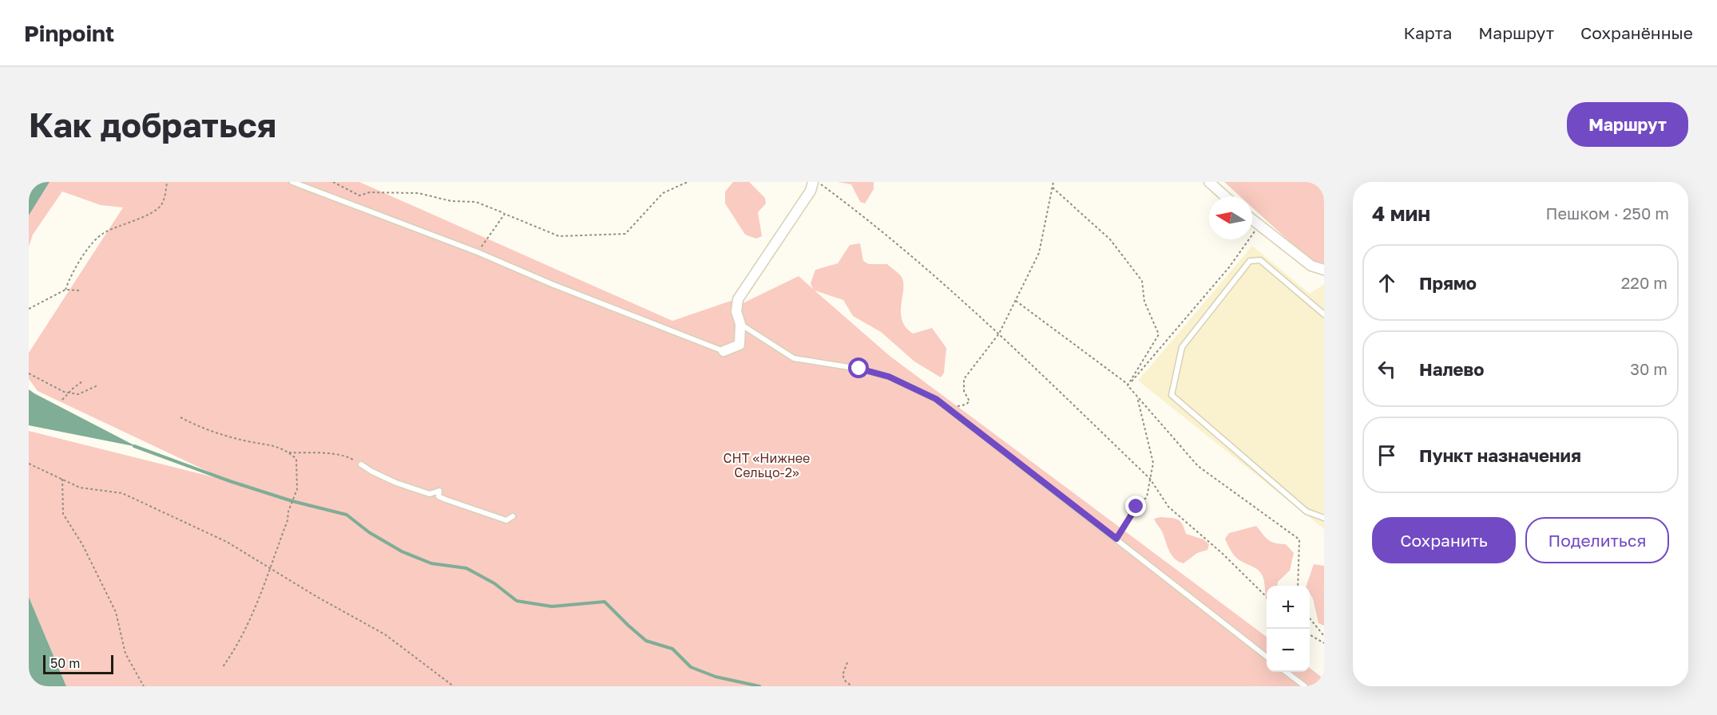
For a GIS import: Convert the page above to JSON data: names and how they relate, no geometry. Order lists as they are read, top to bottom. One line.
{"parks":["СНТ «Нижнее Сельцо-2»"],"scale_bar":"50 m","north":"left","page":{"header":"Pinpoint","nav":["Карта","Маршрут","Сохранённые"],"buttons":["Маршрут",["Сохранить","Поделиться"]],"title":"Как добраться","heading":["4 мин","Пешком · 250 m"],"list":[["Прямо","220 m"],["Налево","30 m"],"Пункт назначения"],"map_buttons":["+","−"],"scale":"50 m"}}
